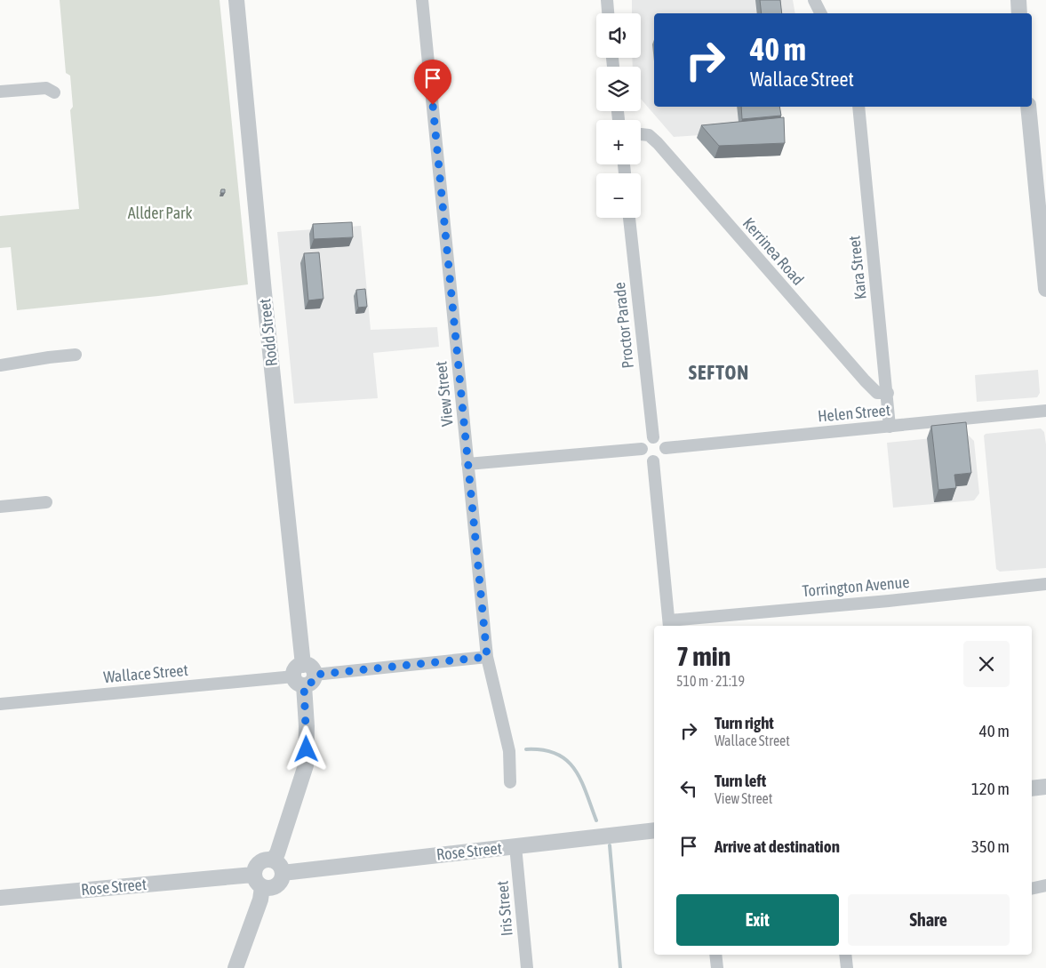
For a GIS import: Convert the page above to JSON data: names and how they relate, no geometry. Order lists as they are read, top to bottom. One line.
{"streets":{"street":["Kerrinea Road","Kara Street","Proctor Parade","Rodd Street","View Street","Helen Street","Torrington Avenue","Wallace Street","Rose Street","Iris Street"]},"crossings":[["Kerrinea Road","Kara Street"],["Kara Street","Helen Street"],["Proctor Parade","Helen Street"],["Rodd Street","Wallace Street"],["Rodd Street","Rose Street"],["View Street","Wallace Street"],["Rose Street","Iris Street"]],"districts":["SEFTON"],"parks":["Allder Park"],"page":{"map_buttons":["+","−"],"turn":["40 m","Wallace Street"],"heading":["7 min","510 m · 21:19"],"list":[{"name":"Turn right","note":"Wallace Street","value":"40 m"},{"name":"Turn left","note":"View Street","value":"120 m"},{"name":"Arrive at destination","value":"350 m"}],"buttons":["Exit","Share"]}}
